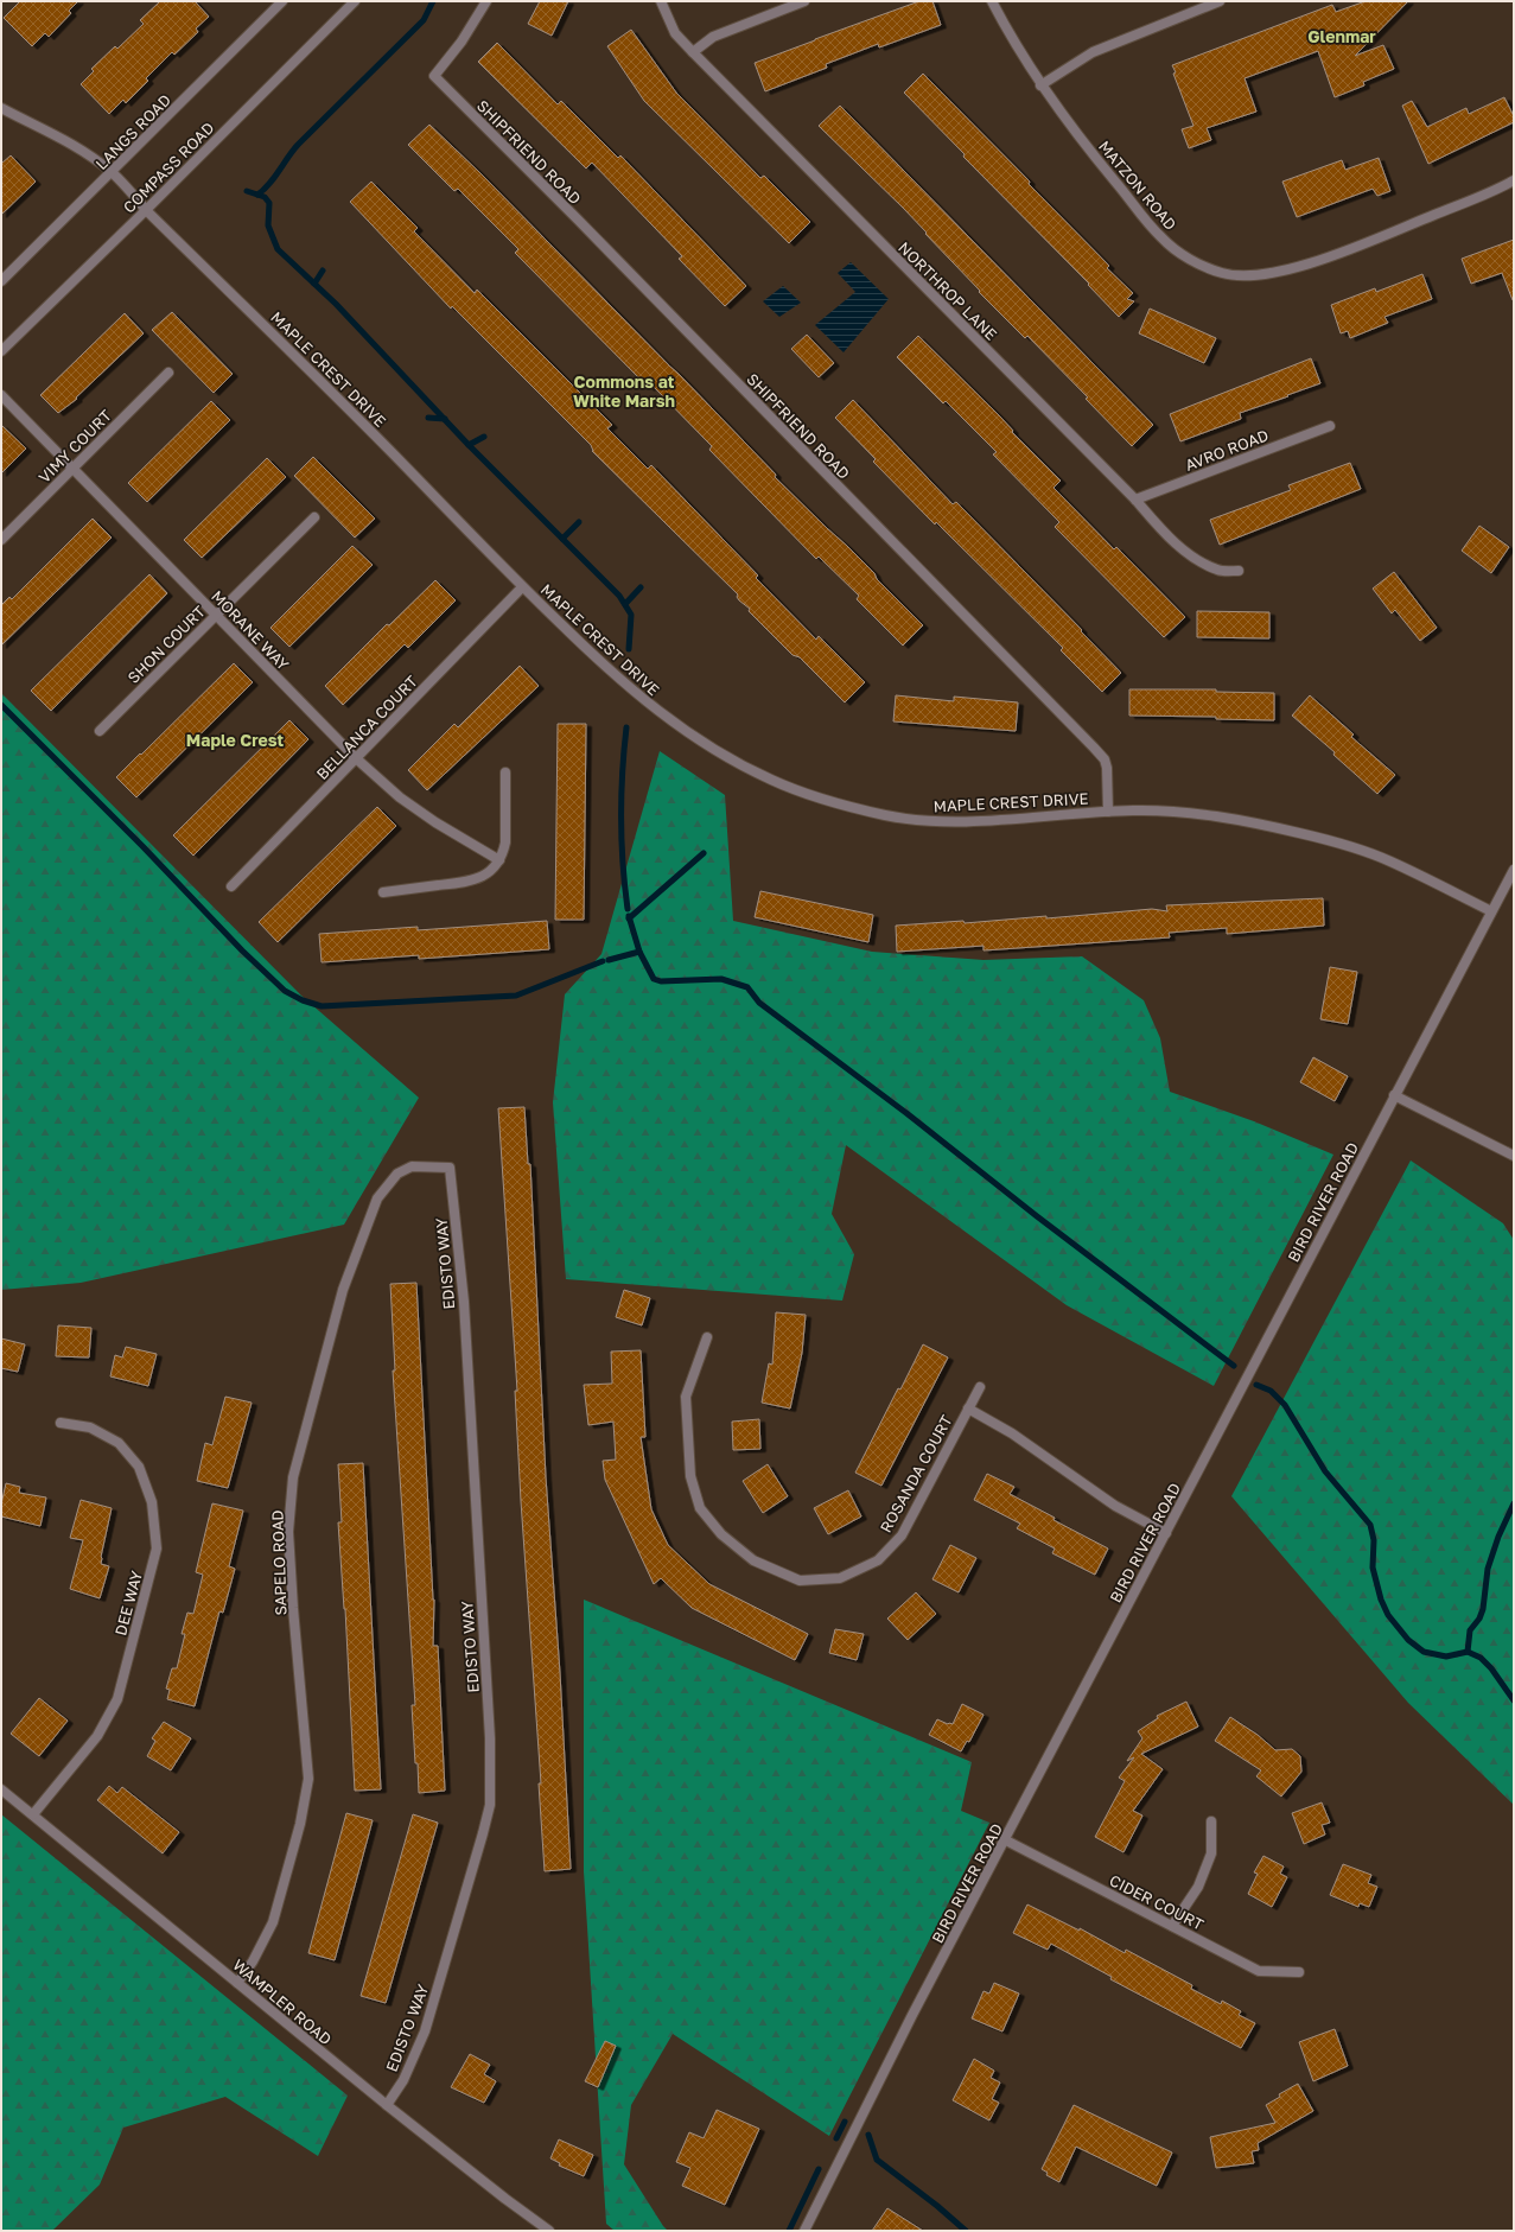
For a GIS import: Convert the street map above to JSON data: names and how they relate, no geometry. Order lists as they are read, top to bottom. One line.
{"streets":{"street":["LANGS ROAD","SHIPFRIEND ROAD","COMPASS ROAD","MATZON ROAD","NORTHROP LANE","MAPLE CREST DRIVE","VIMY COURT","AVRO ROAD","MORANE WAY","SHON COURT","BELLANCA COURT","BIRD RIVER ROAD","EDISTO WAY","ROSANDA COURT","SAPELO ROAD","DEE WAY","CIDER COURT","WAMPLER ROAD"]},"crossings":[["LANGS ROAD","MAPLE CREST DRIVE"],["SHIPFRIEND ROAD","MAPLE CREST DRIVE"],["COMPASS ROAD","MAPLE CREST DRIVE"],["NORTHROP LANE","AVRO ROAD"],["MAPLE CREST DRIVE","BELLANCA COURT"],["MAPLE CREST DRIVE","BIRD RIVER ROAD"],["VIMY COURT","MORANE WAY"],["MORANE WAY","SHON COURT"],["MORANE WAY","BELLANCA COURT"],["BIRD RIVER ROAD","ROSANDA COURT"],["BIRD RIVER ROAD","CIDER COURT"],["EDISTO WAY","SAPELO ROAD"],["EDISTO WAY","WAMPLER ROAD"],["SAPELO ROAD","WAMPLER ROAD"],["DEE WAY","WAMPLER ROAD"]],"districts":["Glenmar","Commons at White Marsh","Maple Crest"]}
